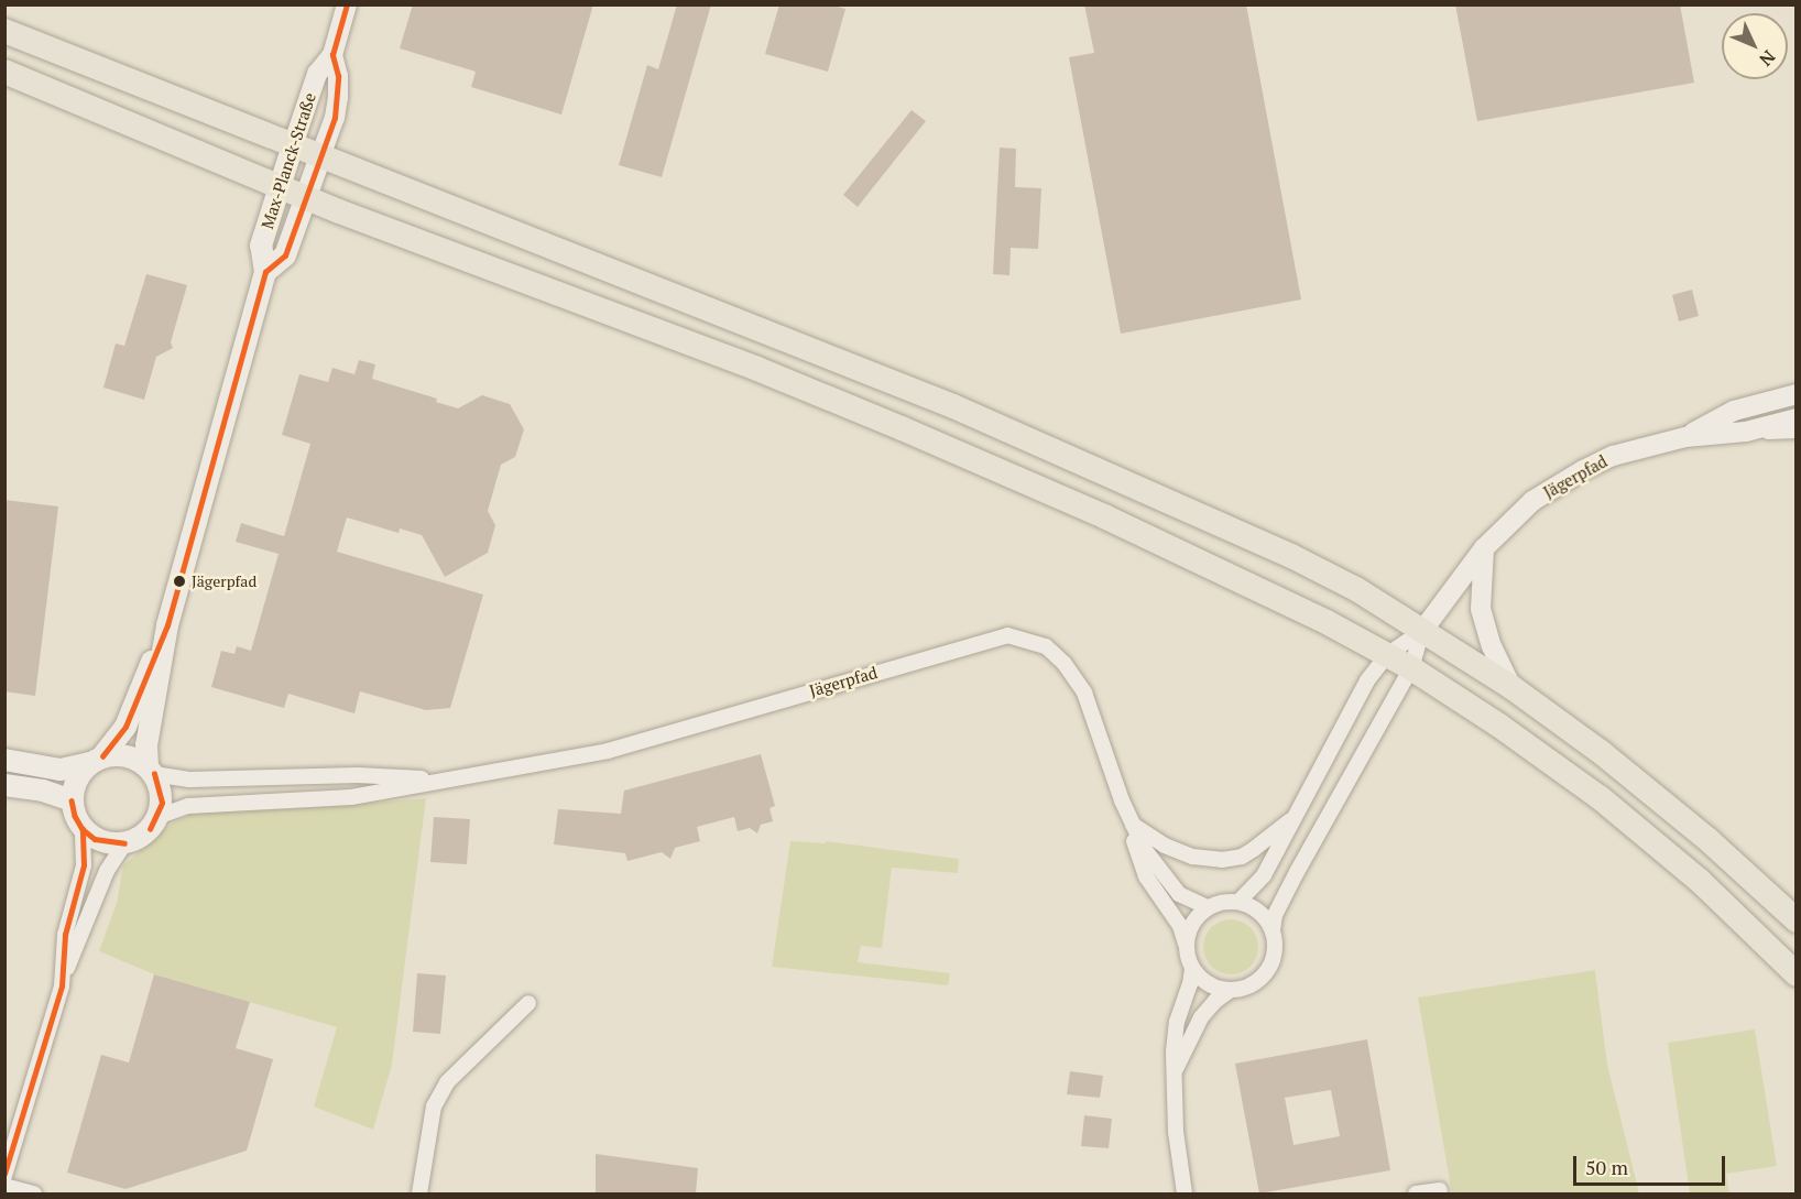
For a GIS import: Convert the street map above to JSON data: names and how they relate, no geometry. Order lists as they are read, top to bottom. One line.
{"streets":{"main road":["Max-Planck-Straße"],"street":["Jägerpfad"]},"places":["Jägerpfad"],"scale_bar":"50 m","north":"bottom right"}
